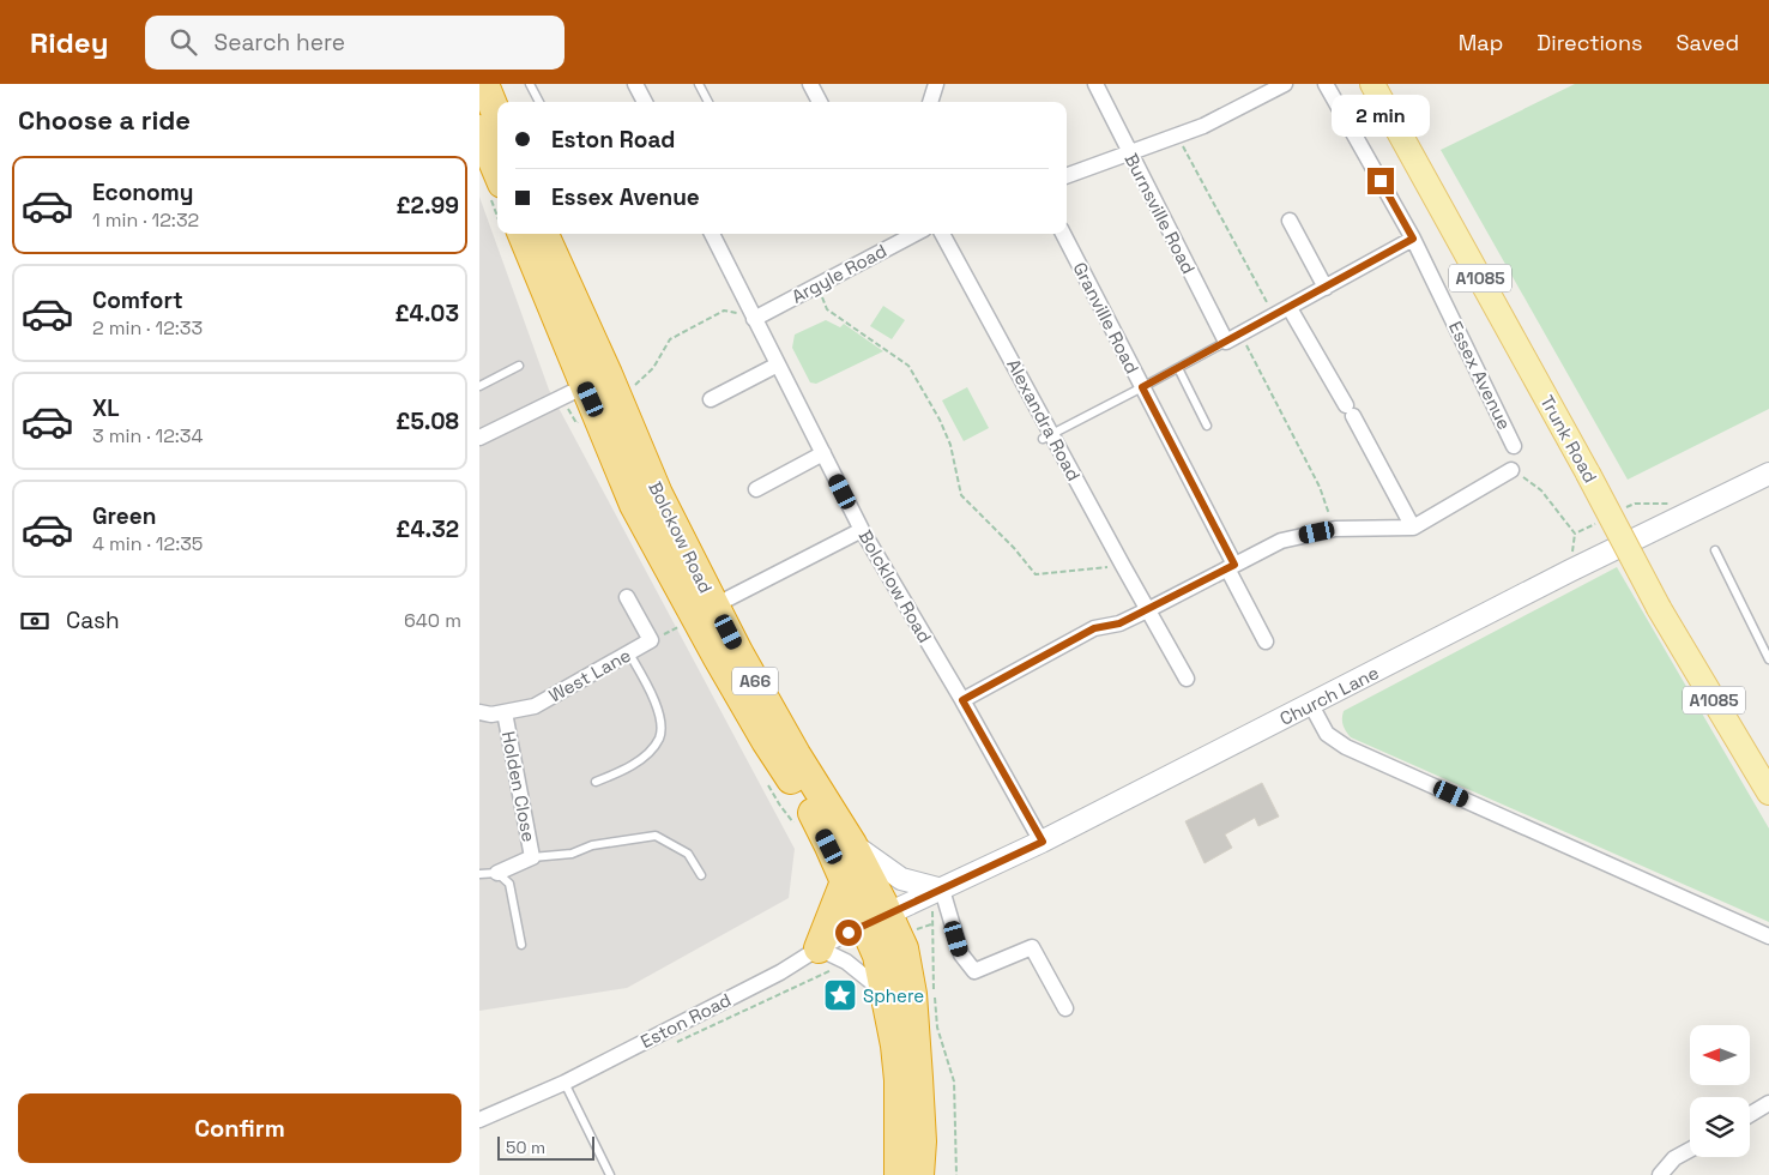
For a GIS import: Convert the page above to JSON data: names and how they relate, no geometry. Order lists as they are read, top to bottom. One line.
{"streets":{"highway":["Bolckow Road","A66"],"main road":["A1085","Trunk Road"],"street":["Burnsville Road","Argyle Road","Granville Road","Essex Avenue","Alexandra Road","Bolcklow Road","West Lane","Church Lane","Holden Close","Eston Road"]},"crossings":[["Argyle Road","Bolcklow Road"],["Bolckow Road","A66"],["Bolckow Road","Church Lane"],["Bolckow Road","Eston Road"],["Bolcklow Road","Church Lane"],["West Lane","Holden Close"],["A66","Church Lane"],["A66","Eston Road"],["Church Lane","Eston Road"]],"places":{"place":["Sphere"]},"scale_bar":"50 m","north":"left","page":{"header":"Ridey","search":"Search here","nav":["Map","Directions","Saved"],"heading":"Choose a ride","bubble":"2 min","banner":["Eston Road","Essex Avenue"],"list":[{"name":"Economy","note":"1 min · 12:32","value":"£2.99"},{"name":"Comfort","note":"2 min · 12:33","value":"£4.03"},{"name":"XL","note":"3 min · 12:34","value":"£5.08"},{"name":"Green","note":"4 min · 12:35","value":"£4.32"}],"pay":["Cash","640 m"],"buttons":"Confirm","scale":"50 m"}}
